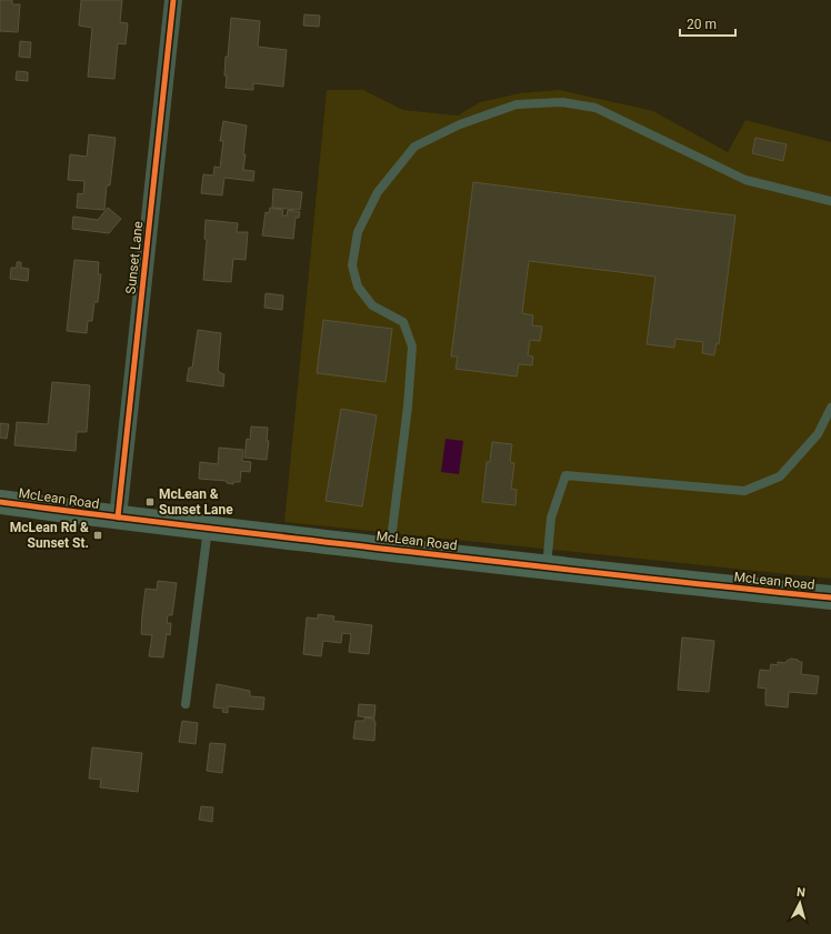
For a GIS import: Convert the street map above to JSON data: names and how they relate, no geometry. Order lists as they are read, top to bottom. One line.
{"streets":{"street":["Sunset Lane","McLean Road"]},"crossings":[["Sunset Lane","McLean Road"]],"places":{"transit":["McLean & Sunset Lane","McLean Rd & Sunset St."]},"scale_bar":"20 m","north":"top"}
